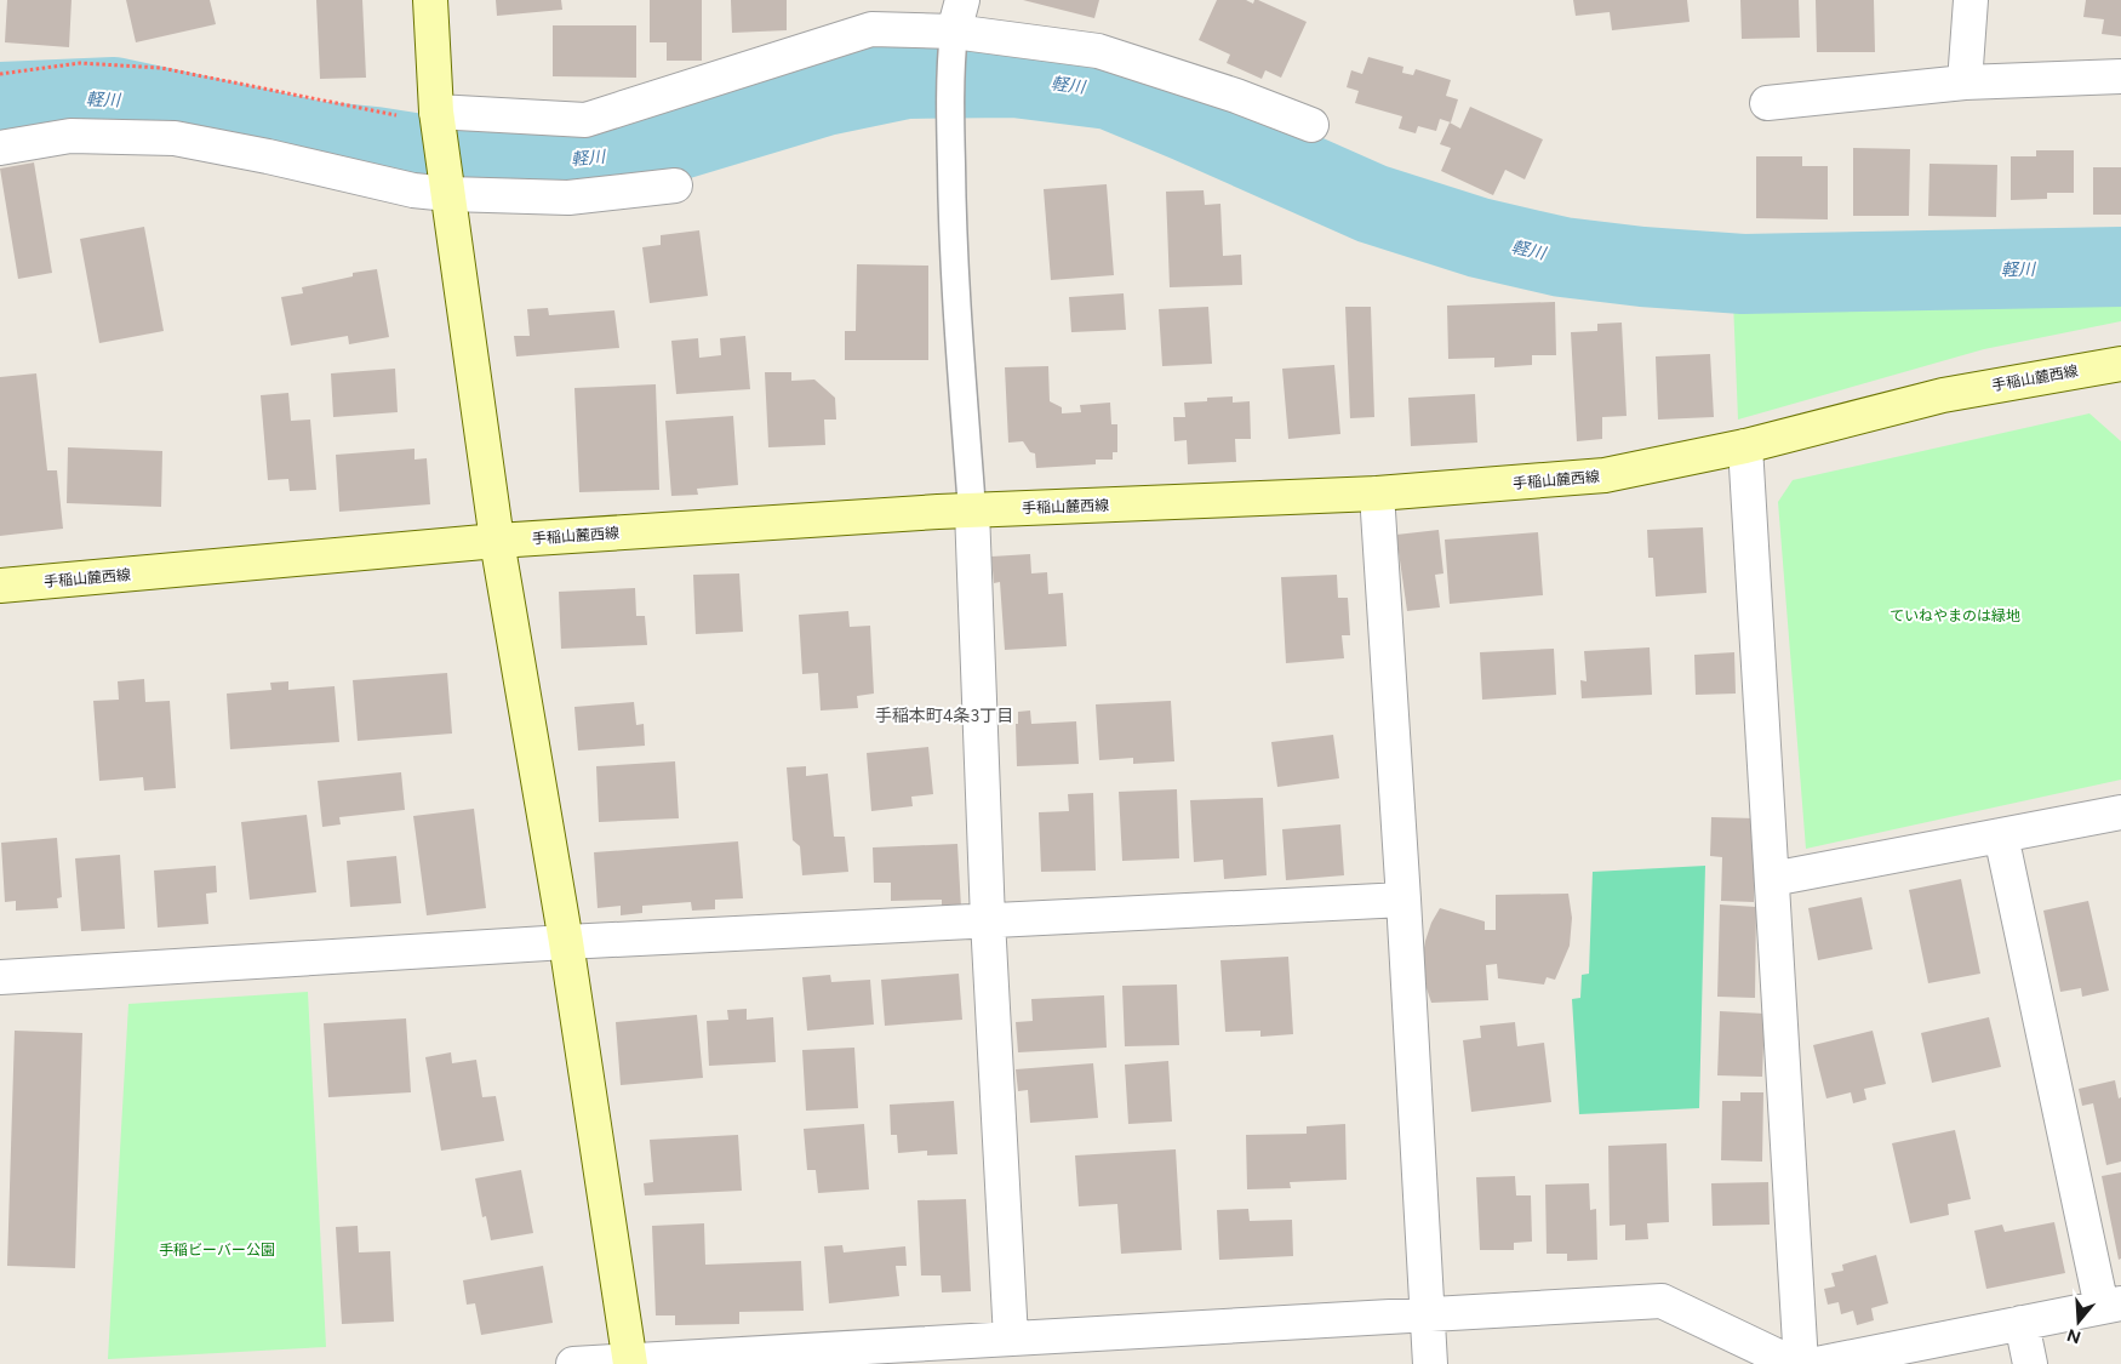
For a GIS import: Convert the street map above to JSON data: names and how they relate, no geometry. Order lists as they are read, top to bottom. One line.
{"streets":{"street":["手稲山麓西線"]},"districts":["手稲本町4条3丁目"],"water":["軽川"],"parks":["ていねやまのは緑地","手稲ビーバー公園"],"north":"bottom"}
